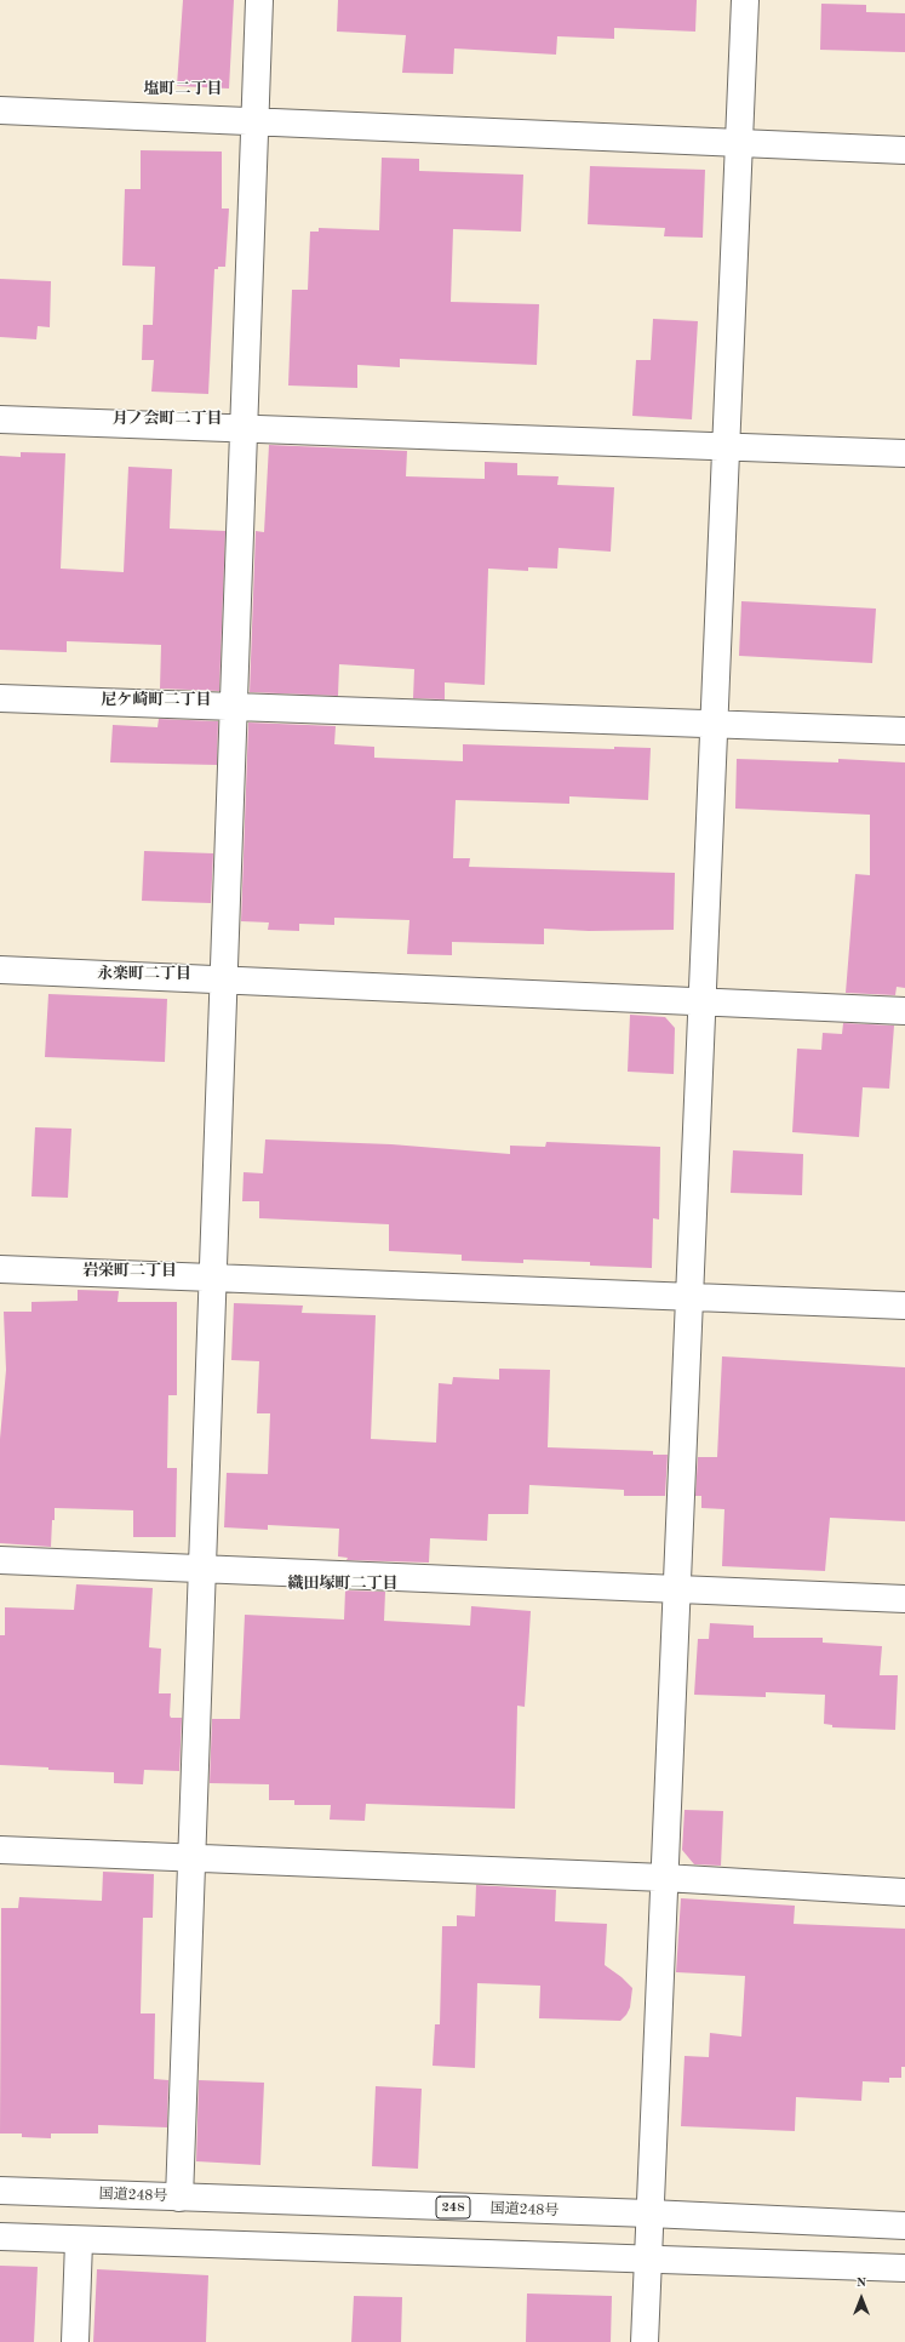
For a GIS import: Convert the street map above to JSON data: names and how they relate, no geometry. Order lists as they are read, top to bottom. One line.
{"streets":{"main road":["国道248号","248"]},"districts":["塩町二丁目","月ノ会町二丁目","尼ケ崎町二丁目","永楽町二丁目","岩栄町二丁目","織田塚町二丁目"],"north":"top"}
